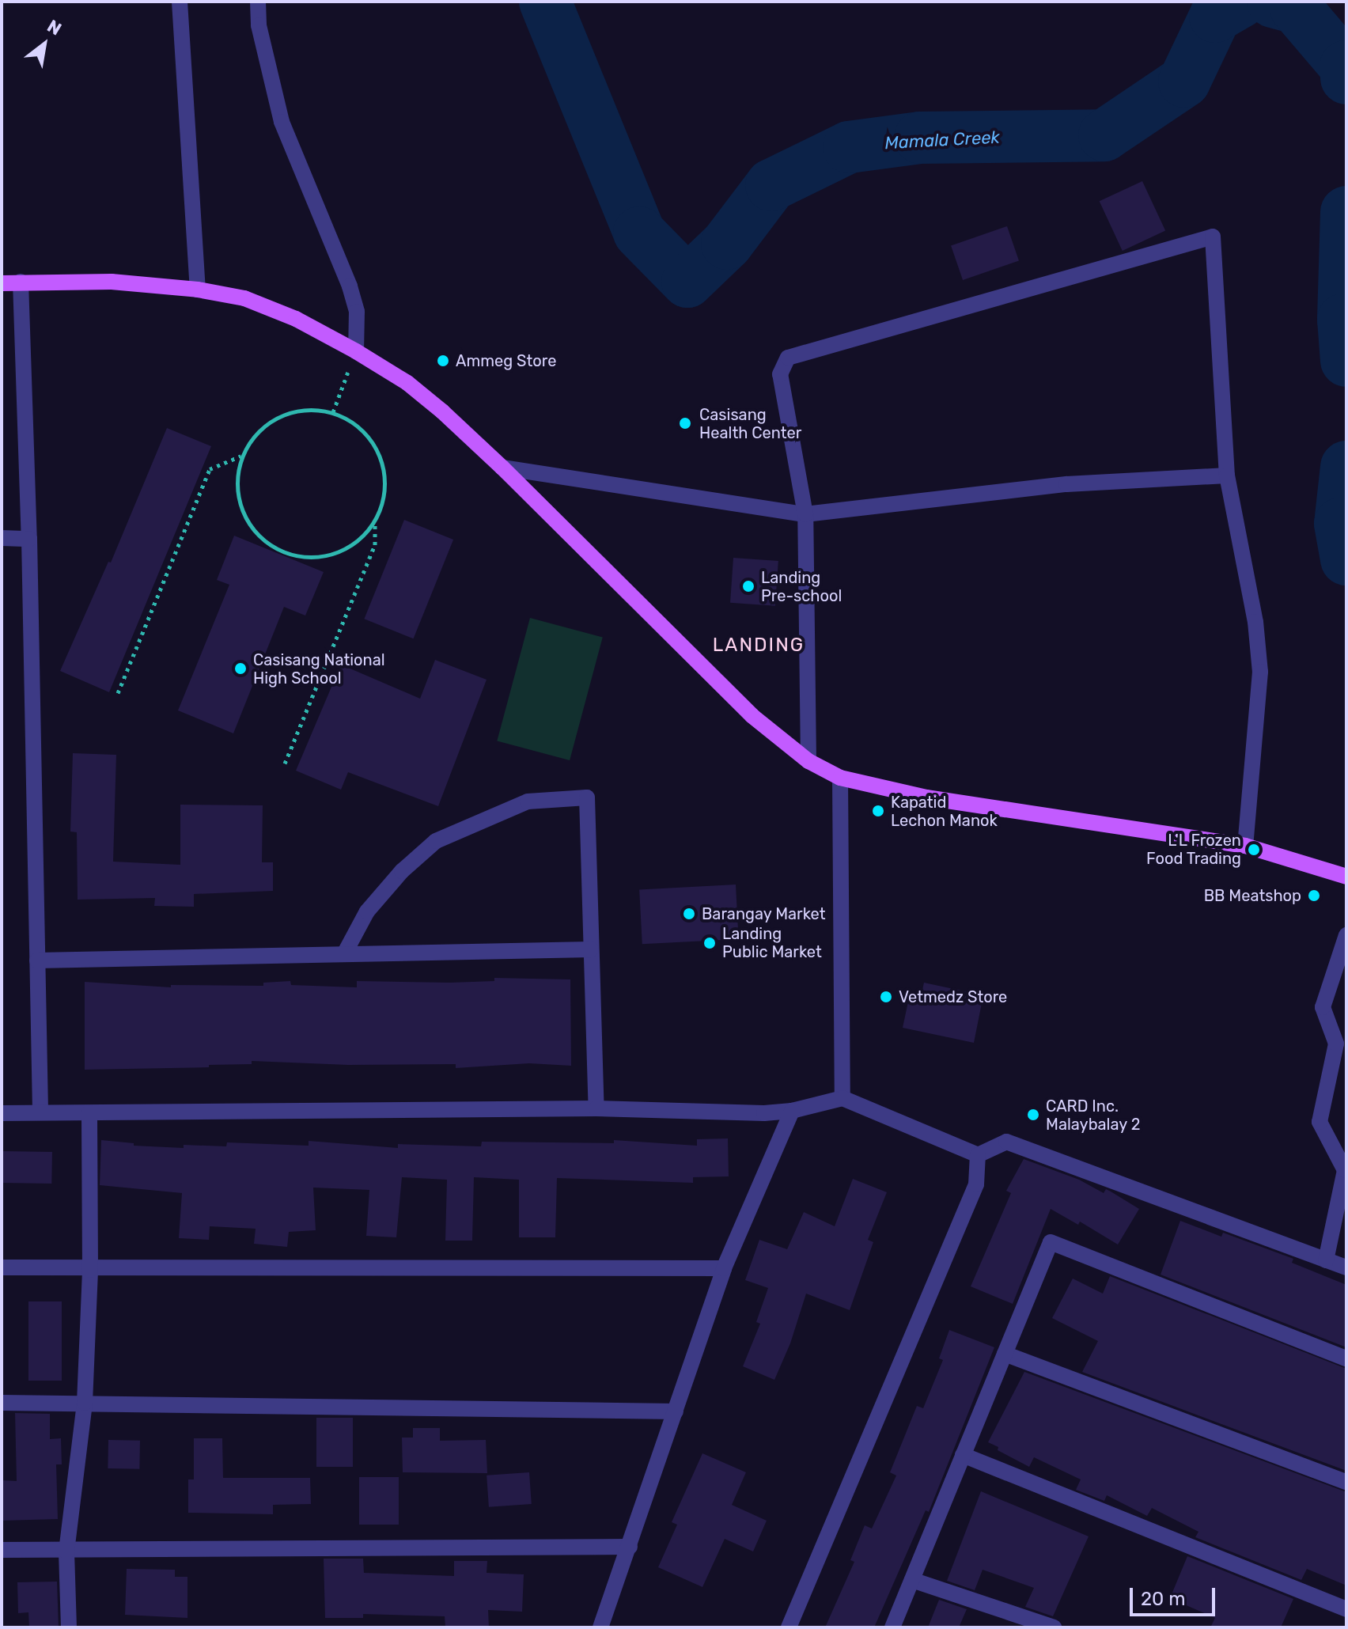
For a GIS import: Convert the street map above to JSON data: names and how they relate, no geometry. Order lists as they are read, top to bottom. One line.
{"districts":["LANDING"],"water":["Mamala Creek"],"places":["Ammeg Store","Casisang Health Center","Landing Pre-school","Casisang National High School","Kapatid Lechon Manok","L'L Frozen Food Trading","BB Meatshop","Barangay Market","Landing Public Market","Vetmedz Store","CARD Inc. Malaybalay 2"],"scale_bar":"20 m","north":"top right"}
